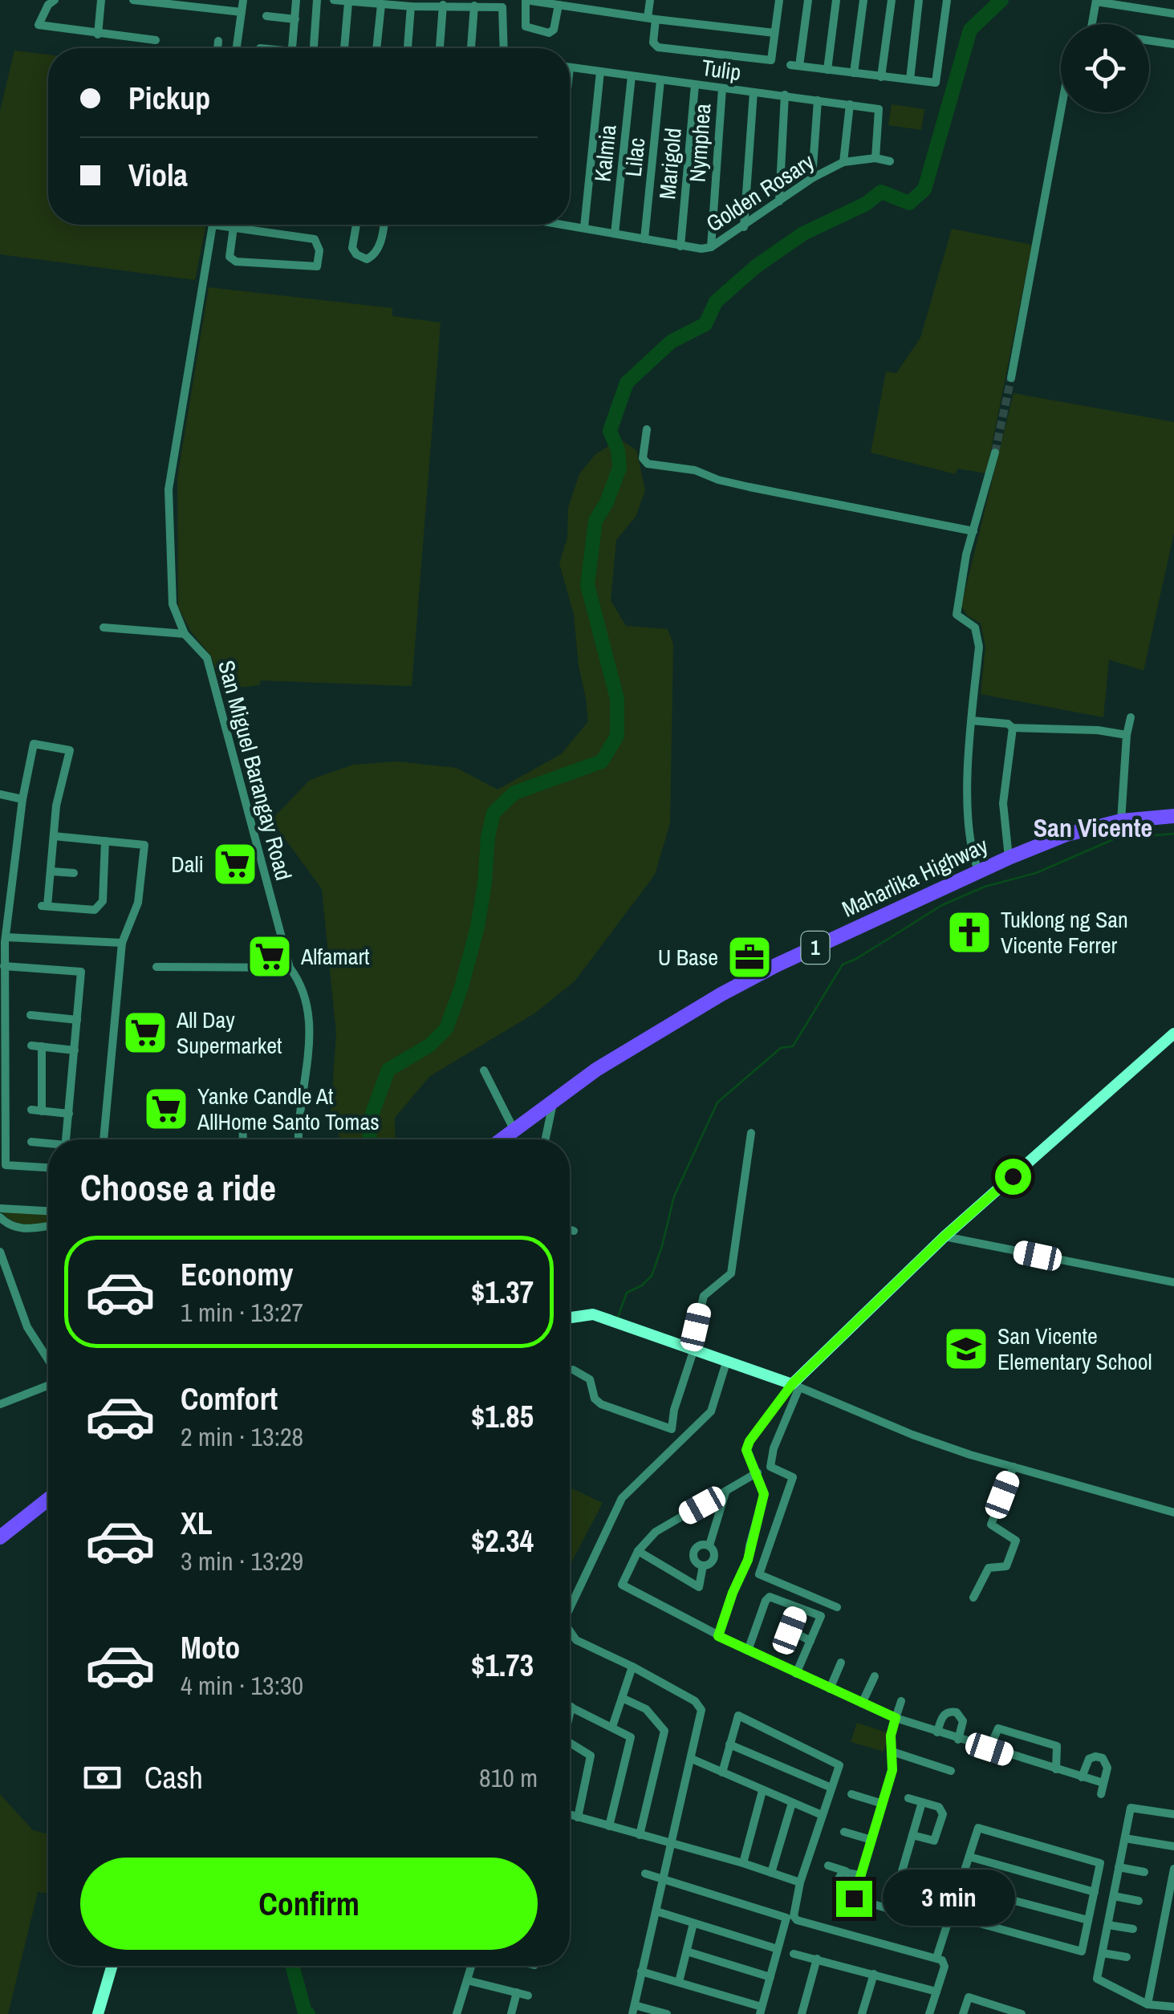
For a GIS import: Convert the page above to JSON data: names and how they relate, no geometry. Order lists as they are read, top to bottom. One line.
{"streets":{"highway":["Maharlika Highway","1"],"street":["Tulip","Nymphea","Kalmia","Lilac","Marigold","Golden Rosary","San Miguel Barangay Road"]},"crossings":[["Tulip","Nymphea"],["Tulip","Kalmia"],["Tulip","Lilac"],["Tulip","Marigold"],["Tulip","Golden Rosary"],["Nymphea","Golden Rosary"],["Kalmia","Golden Rosary"],["Lilac","Golden Rosary"],["Marigold","Golden Rosary"]],"districts":["San Vicente"],"places":{"supermarket":["Dali","Alfamart","All Day Supermarket","Yanke Candle At AllHome Santo Tomas"],"church":["Tuklong ng San Vicente Ferrer"],"office":["U Base"],"school or university":["San Vicente Elementary School"]},"page":{"banner":["Pickup","Viola"],"heading":"Choose a ride","list":[{"name":"Economy","note":"1 min · 13:27","value":"$1.37"},{"name":"Comfort","note":"2 min · 13:28","value":"$1.85"},{"name":"XL","note":"3 min · 13:29","value":"$2.34"},{"name":"Moto","note":"4 min · 13:30","value":"$1.73"}],"pay":["Cash","810 m"],"buttons":"Confirm","bubble":"3 min"}}
